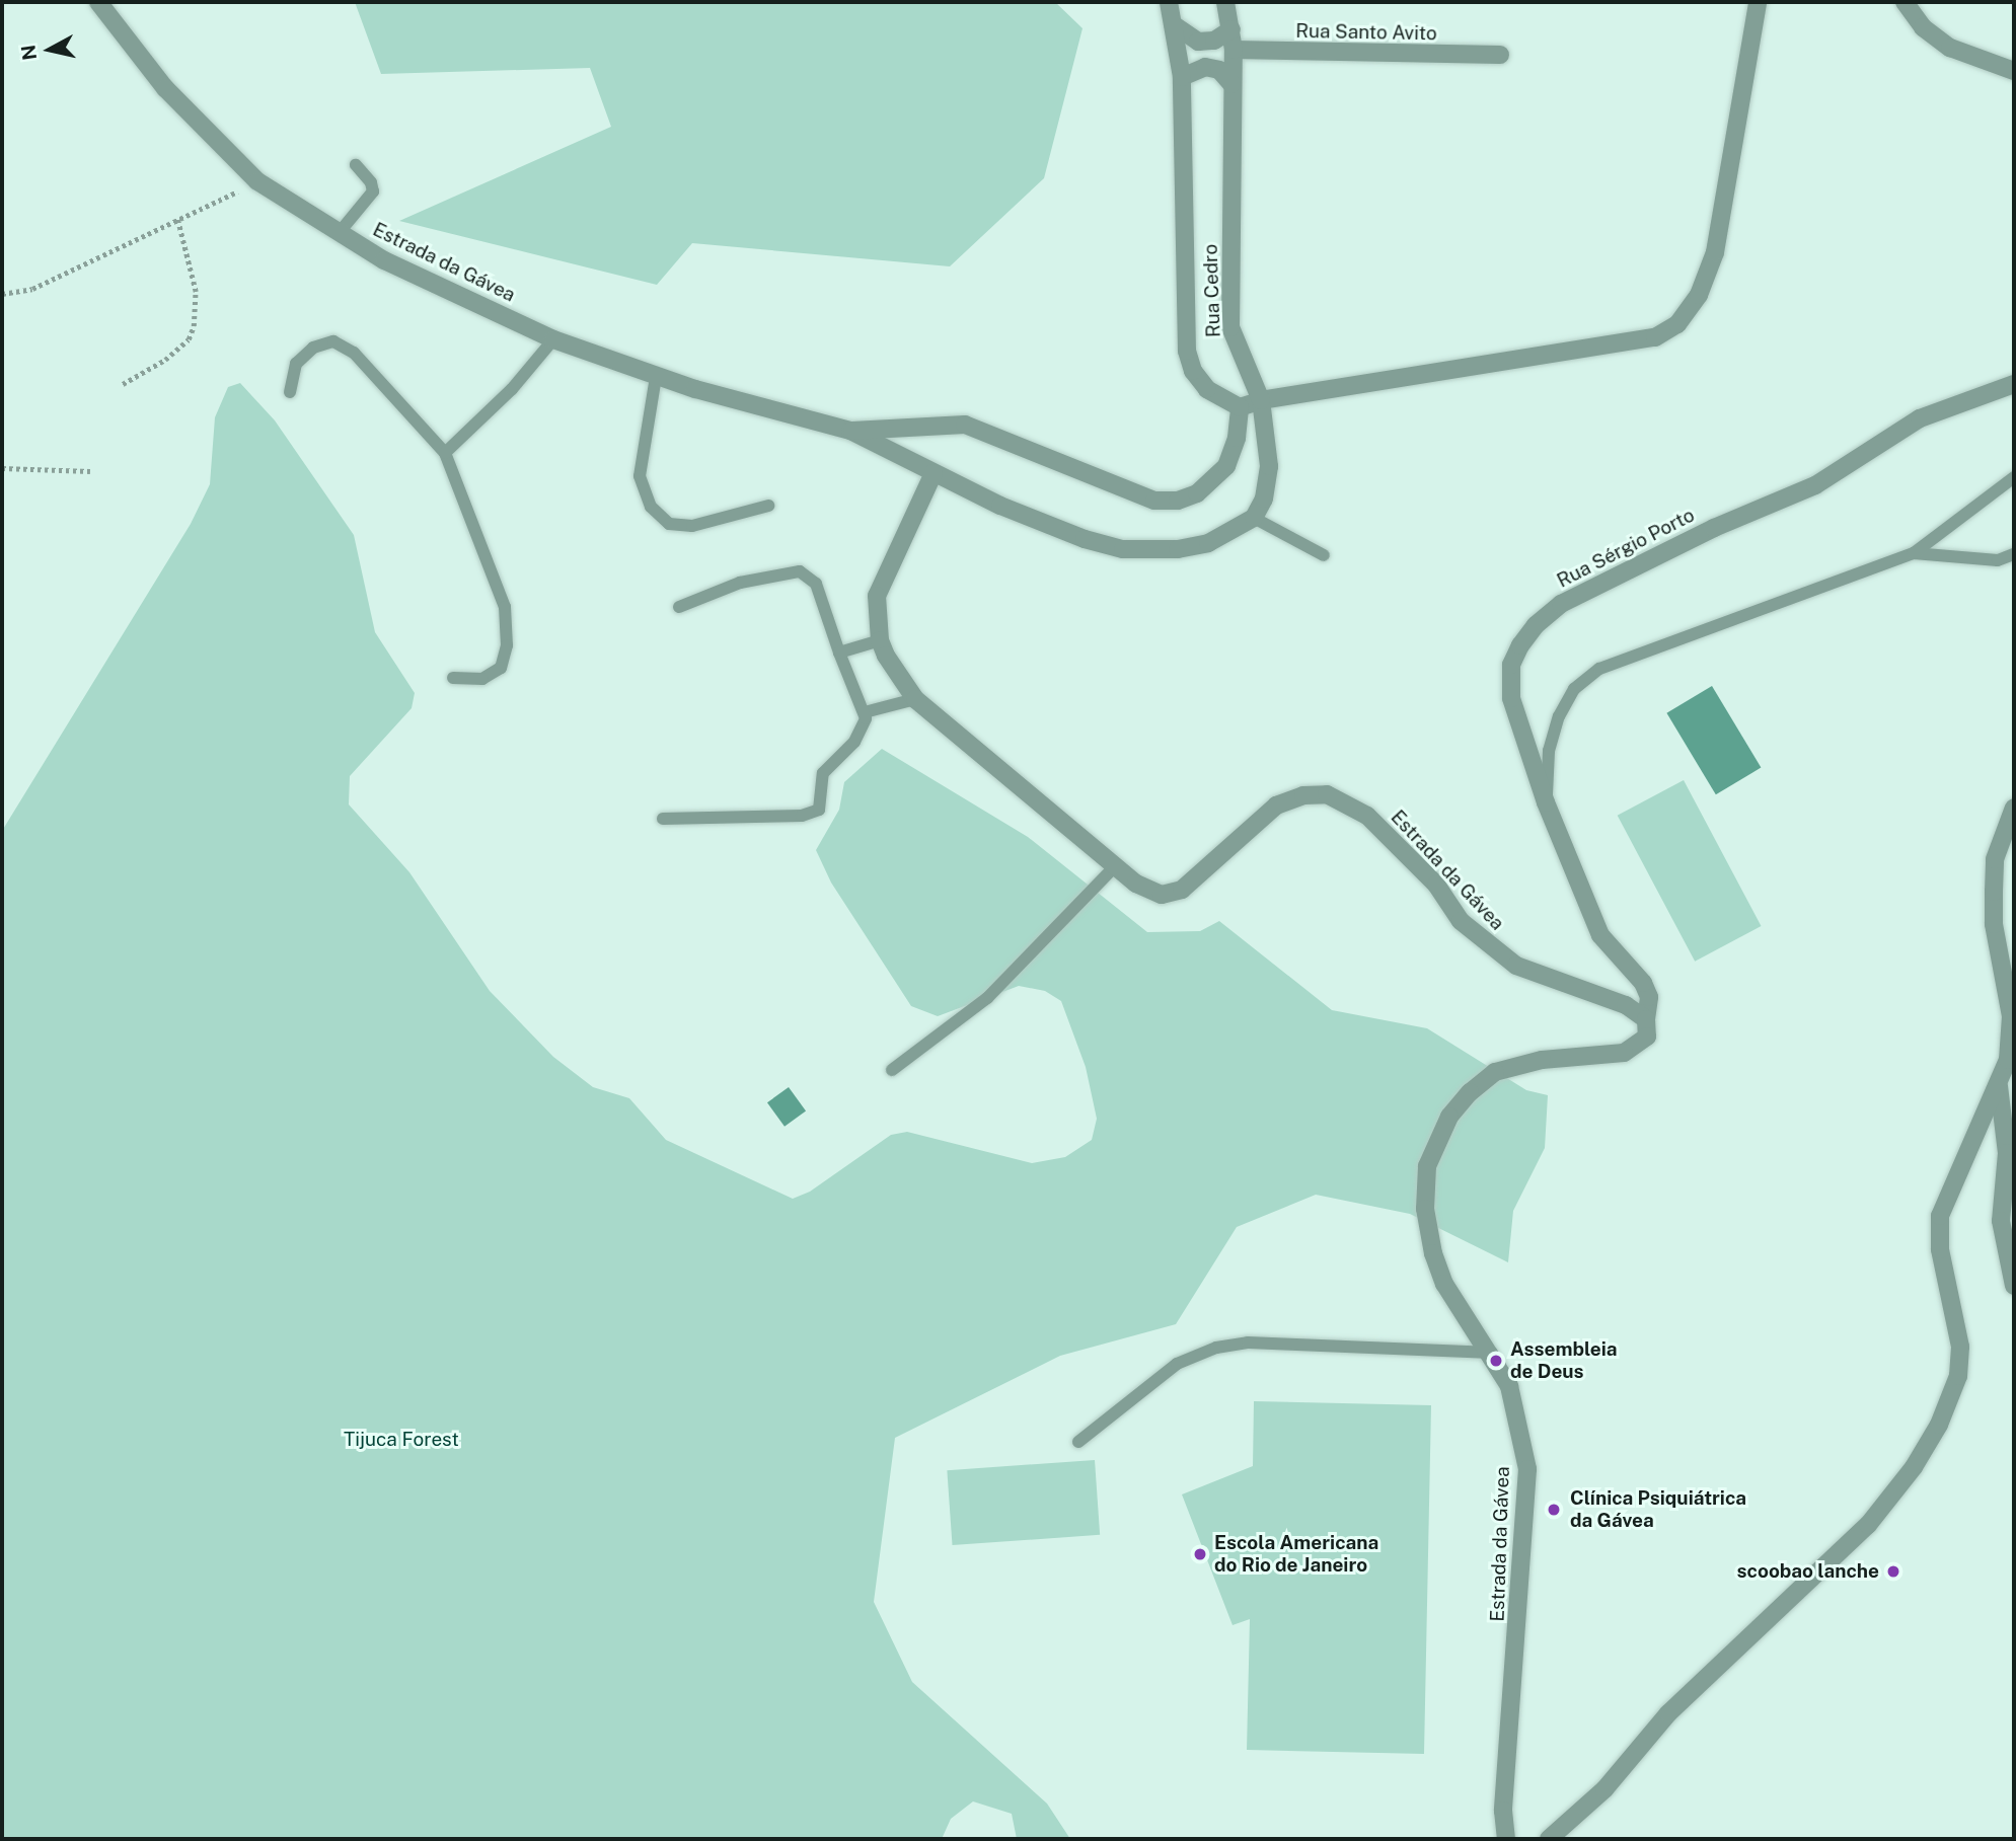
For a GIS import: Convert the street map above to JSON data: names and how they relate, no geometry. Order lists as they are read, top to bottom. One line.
{"streets":{"street":["Rua Santo Avito","Estrada da Gávea","Rua Cedro","Rua Sérgio Porto"]},"crossings":[["Rua Santo Avito","Rua Cedro"],["Estrada da Gávea","Rua Cedro"],["Estrada da Gávea","Rua Sérgio Porto"]],"parks":["Tijuca Forest"],"places":["Assembleia de Deus","Clínica Psiquiátrica da Gávea","Escola Americana do Rio de Janeiro","scoobao lanche"],"north":"left"}
